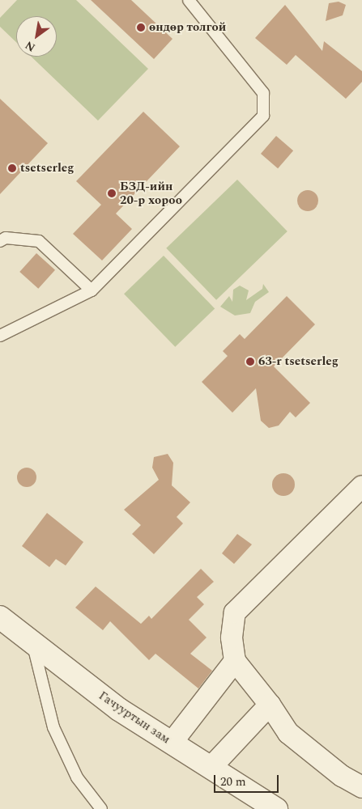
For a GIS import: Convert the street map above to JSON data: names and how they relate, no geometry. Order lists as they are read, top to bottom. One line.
{"streets":{"main road":["Гачууртын зам"]},"places":["өндөр толгой","tsetserleg","БЗД-ийн 20-р хороо","63-r tsetserleg"],"scale_bar":"20 m","north":"bottom left"}
